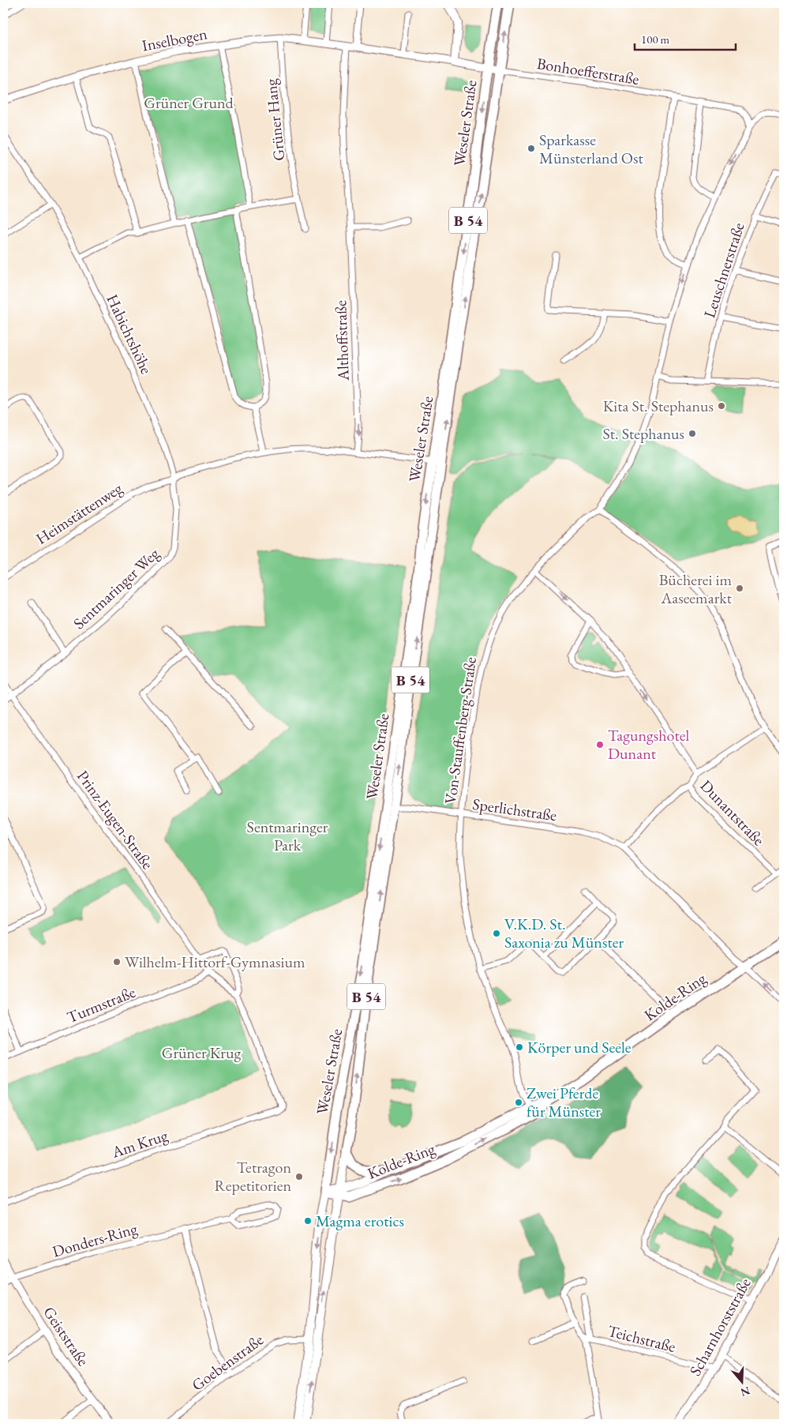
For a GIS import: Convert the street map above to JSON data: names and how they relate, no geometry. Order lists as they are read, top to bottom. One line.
{"streets":{"main road":["Inselbogen","Weseler Straße","B 54","Kolde-Ring"],"street":["Bonhoefferstraße","Grüner Hang","Leuschnerstraße","Habichtshöhe","Althoffstraße","Heimstättenweg","Sentmaringer Weg","Von-Stauffenberg-Straße","Sperlichstraße","Dunantstraße","Prinz-Eugen-Straße","Turmstraße","Am Krug","Donders-Ring","Scharnhorststraße","Geiststraße","Teichstraße","Goebenstraße"]},"crossings":[["Inselbogen","Grüner Hang"],["Inselbogen","Weseler Straße"],["Inselbogen","Althoffstraße"],["Bonhoefferstraße","Weseler Straße"],["Bonhoefferstraße","Von-Stauffenberg-Straße"],["Weseler Straße","Sperlichstraße"],["Weseler Straße","Kolde-Ring"],["Weseler Straße","Goebenstraße"],["Habichtshöhe","Heimstättenweg"],["Habichtshöhe","Sentmaringer Weg"],["Heimstättenweg","Sentmaringer Weg"],["Sentmaringer Weg","Prinz-Eugen-Straße"],["Von-Stauffenberg-Straße","Sperlichstraße"],["Von-Stauffenberg-Straße","Dunantstraße"],["Von-Stauffenberg-Straße","Kolde-Ring"],["Sperlichstraße","Dunantstraße"],["Prinz-Eugen-Straße","Turmstraße"],["Prinz-Eugen-Straße","Am Krug"],["Donders-Ring","Geiststraße"],["Scharnhorststraße","Teichstraße"]],"one_way":["Althoffstraße"],"parks":["Grüner Grund","Sentmaringer Park","Grüner Krug"],"places":["Sparkasse Münsterland Ost","Kita St. Stephanus","St. Stephanus","Bücherei im Aaseemarkt","Tagungshotel Dunant","V.K.D. St. Saxonia zu Münster","Wilhelm-Hittorf-Gymnasium","Körper und Seele","Zwei Pferde für Münster","Tetragon Repetitorien","Magma erotics"],"scale_bar":"100 m","north":"bottom"}
